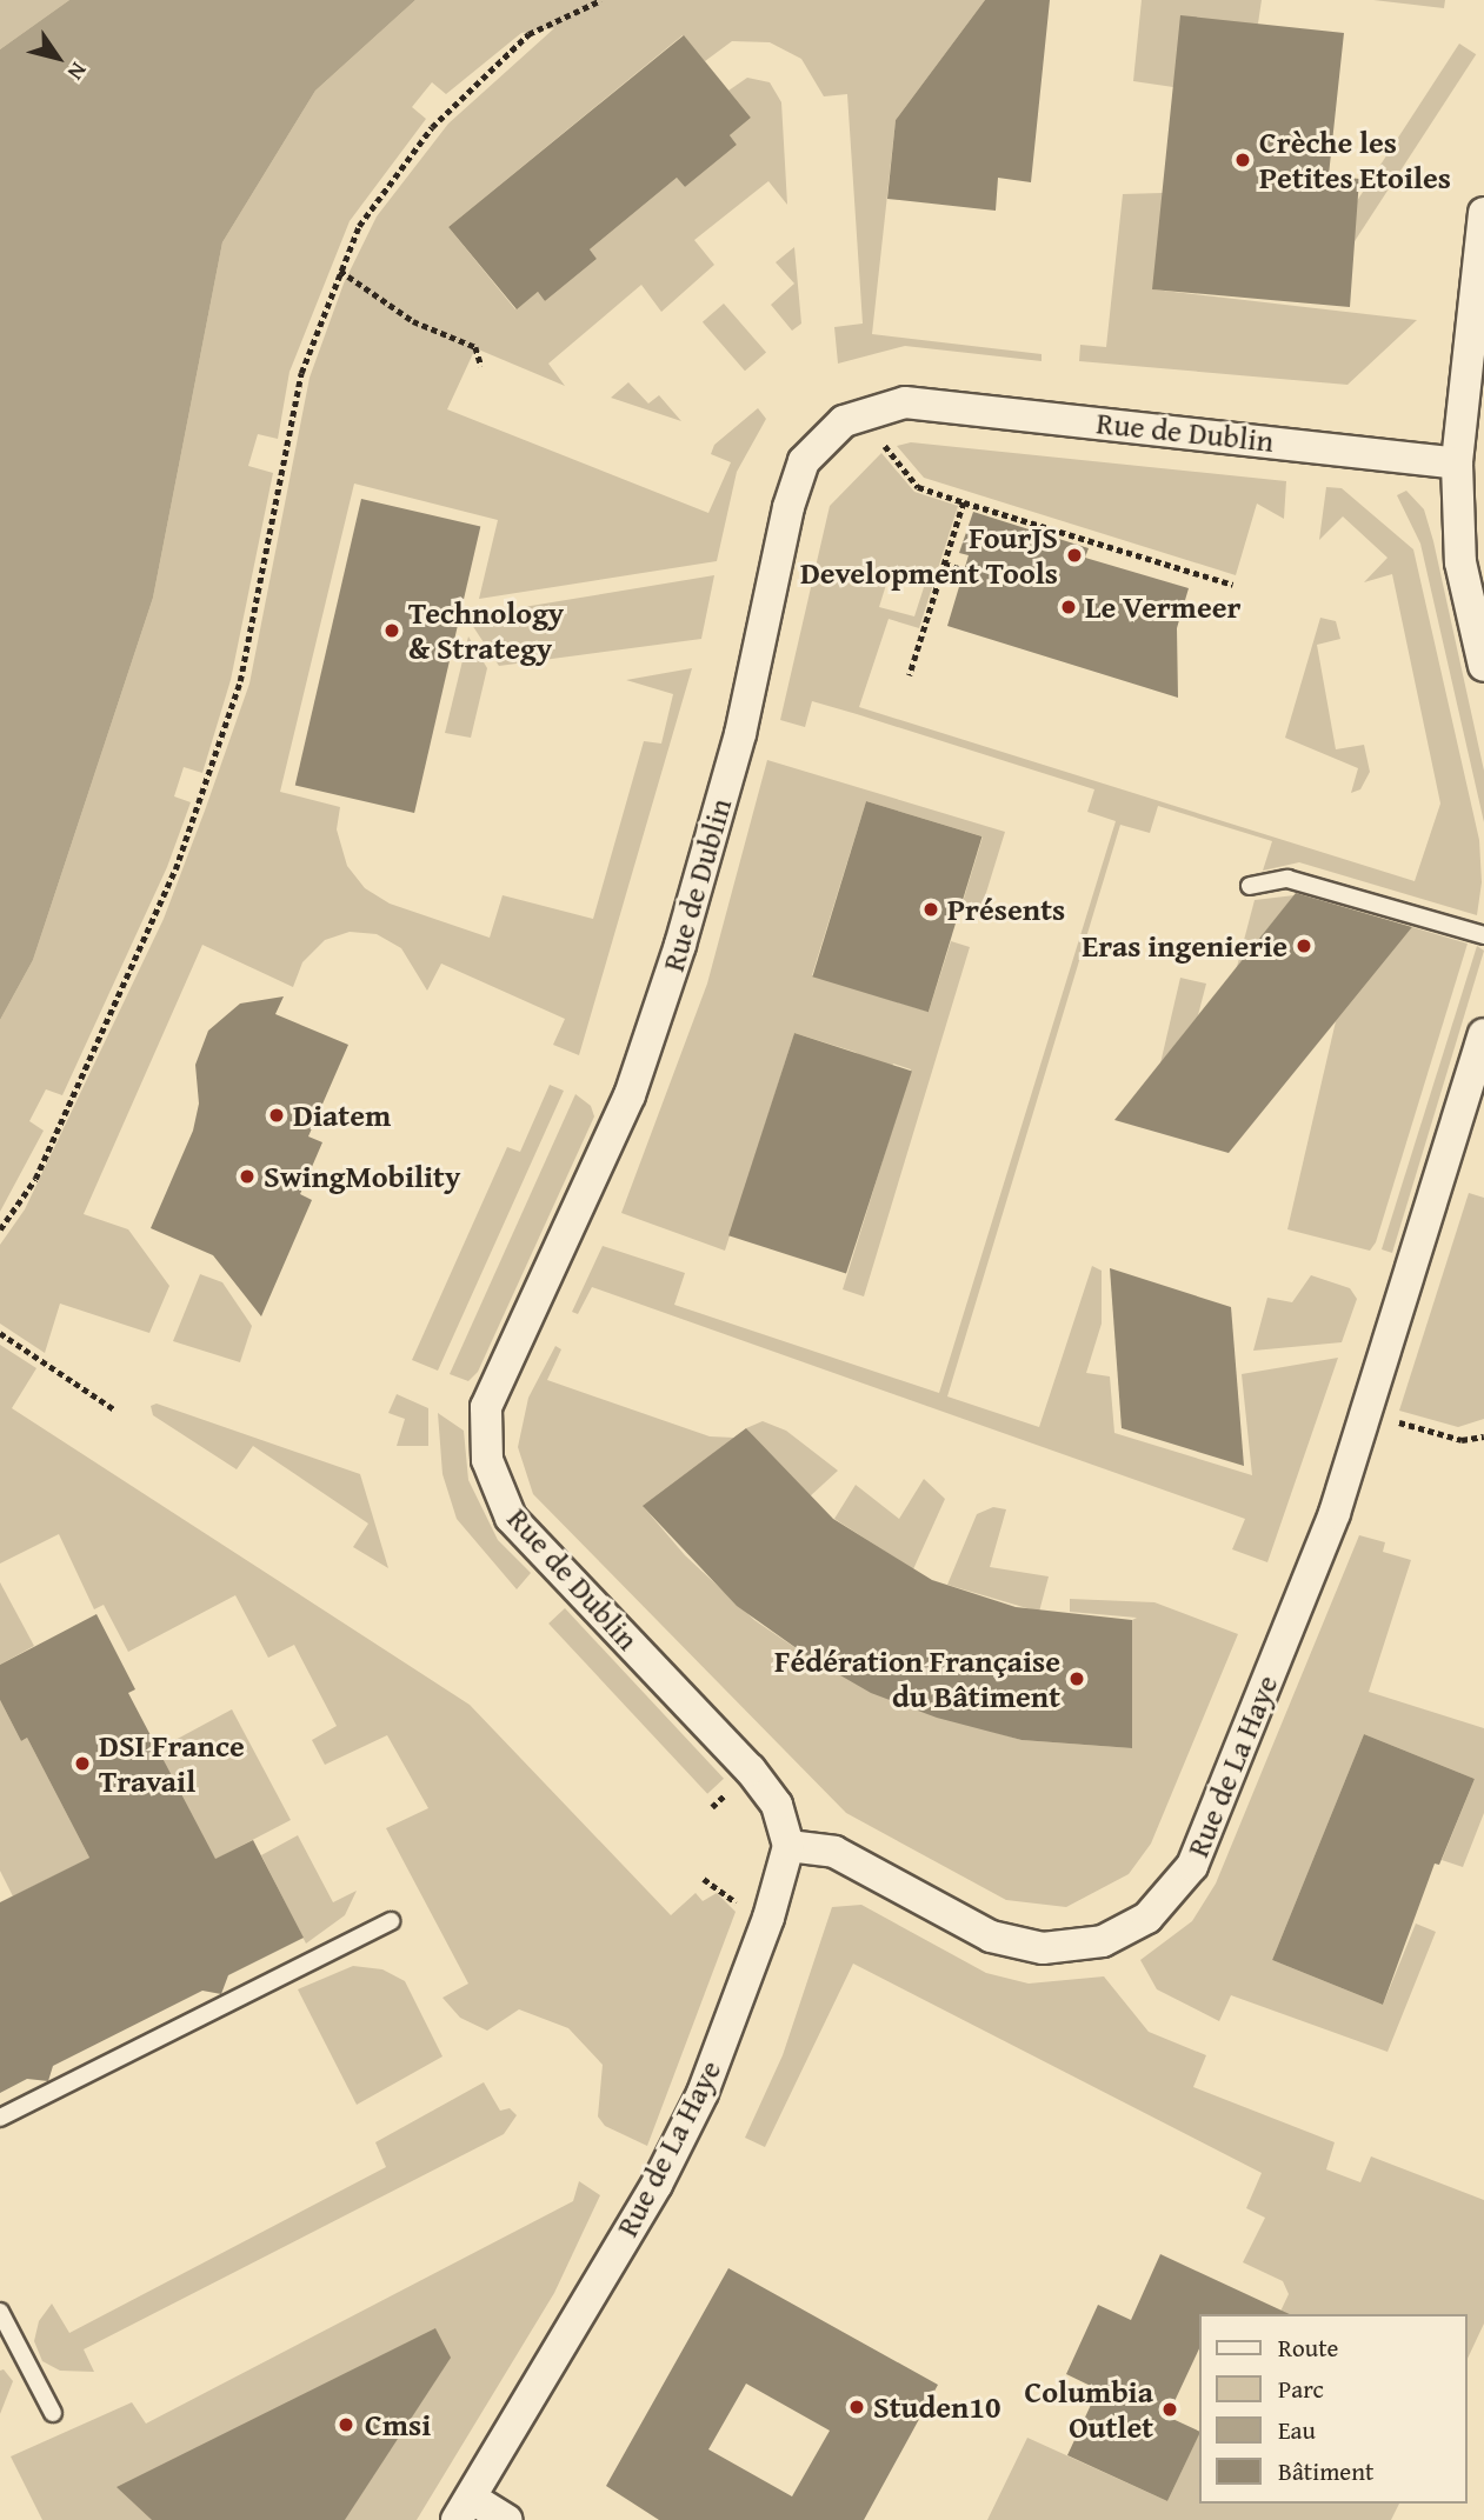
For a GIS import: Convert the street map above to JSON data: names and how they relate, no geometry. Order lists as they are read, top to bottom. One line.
{"streets":{"street":["Rue de Dublin","Rue de La Haye"]},"crossings":[["Rue de Dublin","Rue de La Haye"]],"places":["Crèche les Petites Etoiles","FourJS Development Tools","Le Vermeer","Technology & Strategy","Présents","Eras ingenierie","Diatem","SwingMobility","Fédération Française du Bâtiment","DSI France Travail","Studen10","Columbia Outlet","Cmsi"],"legend":["Route","Parc","Eau","Bâtiment"],"north":"bottom right"}
